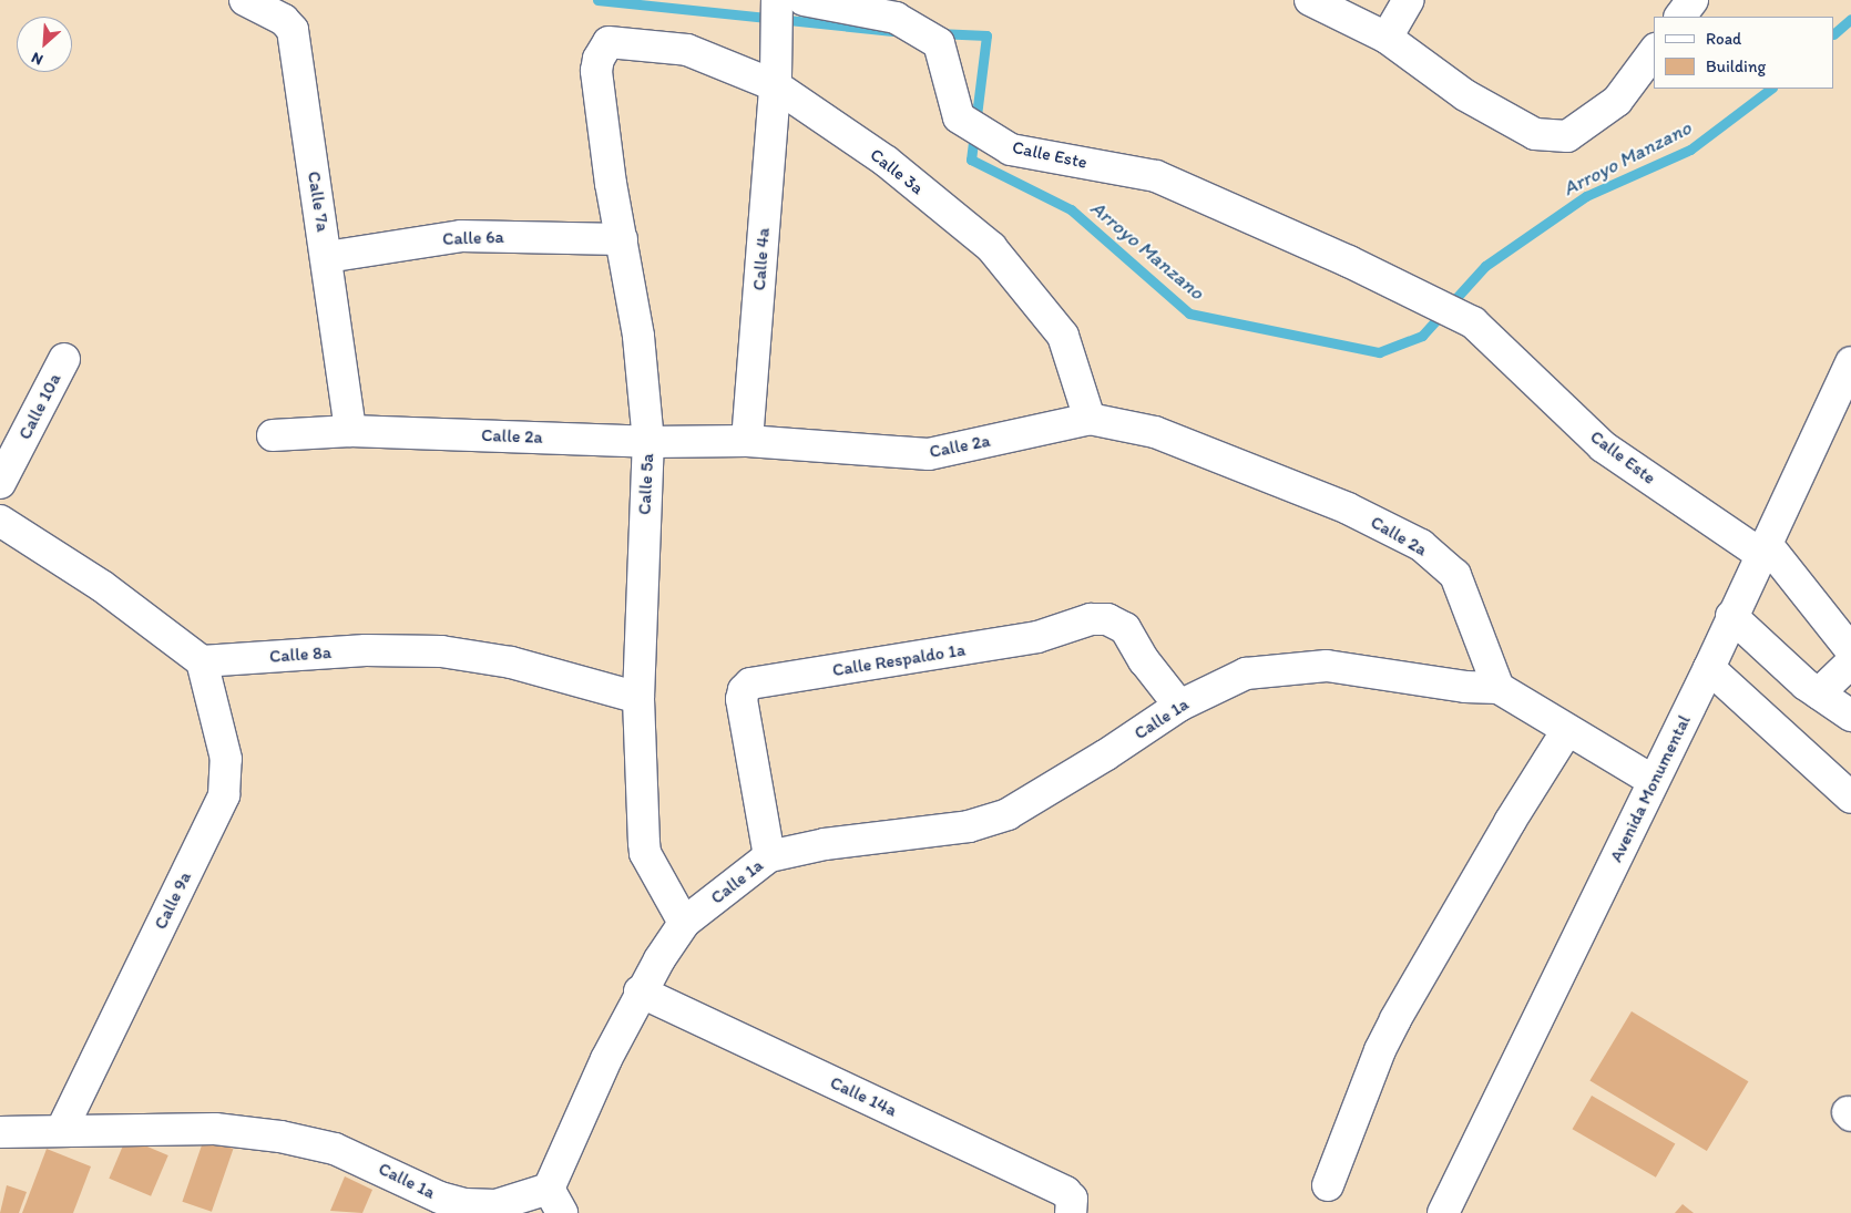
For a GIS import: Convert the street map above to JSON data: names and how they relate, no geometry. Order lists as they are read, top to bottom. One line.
{"streets":{"street":["Calle Este","Calle 3a","Calle 7a","Calle 6a","Calle 4a","Calle 10a","Calle 2a","Calle 5a","Calle 8a","Calle Respaldo 1a","Calle 1a","Avenida Monumental","Calle 9a","Calle 14a"]},"crossings":[["Calle Este","Calle 4a"],["Calle Este","Avenida Monumental"],["Calle 3a","Calle 4a"],["Calle 3a","Calle 2a"],["Calle 3a","Calle 5a"],["Calle 7a","Calle 6a"],["Calle 7a","Calle 2a"],["Calle 6a","Calle 5a"],["Calle 4a","Calle 2a"],["Calle 2a","Calle 5a"],["Calle 2a","Calle 1a"],["Calle 5a","Calle 8a"],["Calle 5a","Calle 1a"],["Calle 8a","Calle 9a"],["Calle Respaldo 1a","Calle 1a"],["Calle 1a","Avenida Monumental"],["Calle 1a","Calle 9a"],["Calle 1a","Calle 14a"]],"water":["Arroyo Manzano"],"legend":["Road","Building"],"north":"bottom left"}
